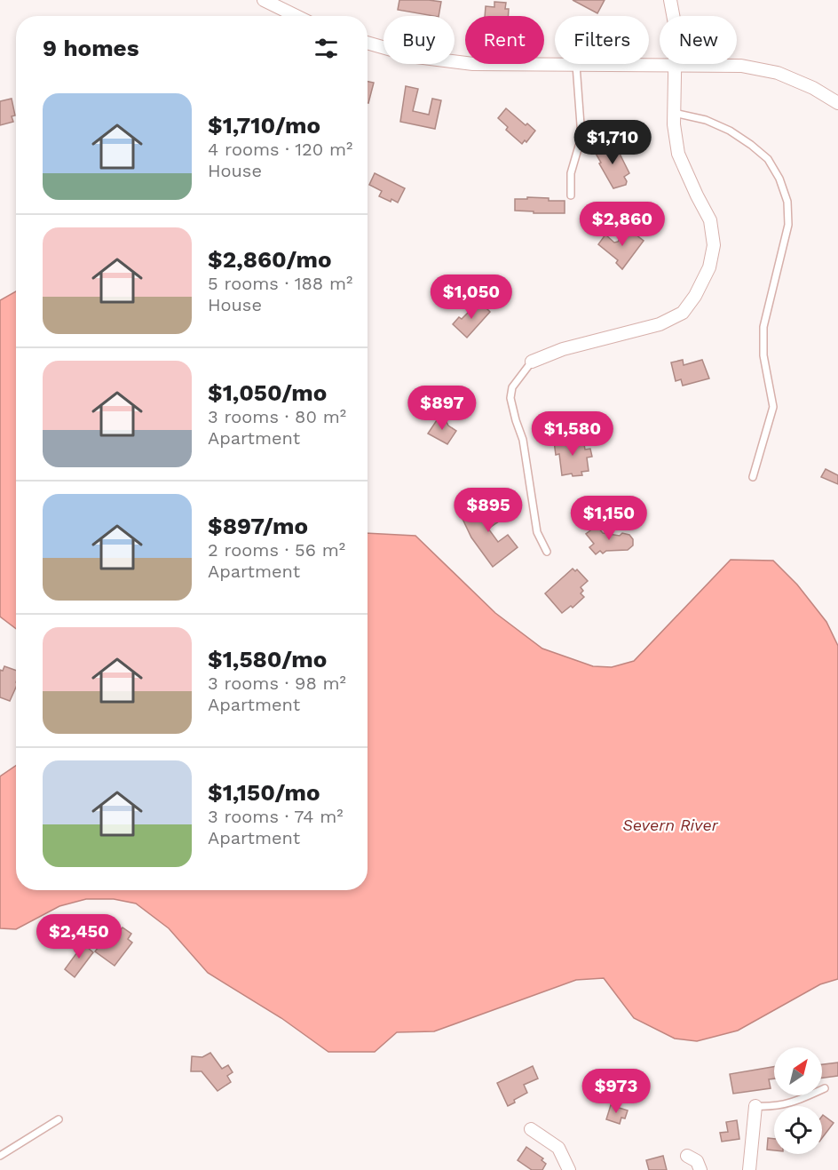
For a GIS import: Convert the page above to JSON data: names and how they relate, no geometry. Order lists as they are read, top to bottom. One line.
{"water":["Severn River"],"north":"top right","page":{"chip":["Buy","Rent","Filters","New"],"heading":"9 homes","list":[{"name":"$1,710/mo","note":"4 rooms · 120 m² · House"},{"name":"$2,860/mo","note":"5 rooms · 188 m² · House"},{"name":"$1,050/mo","note":"3 rooms · 80 m² · Apartment"},{"name":"$897/mo","note":"2 rooms · 56 m² · Apartment"},{"name":"$1,580/mo","note":"3 rooms · 98 m² · Apartment"},{"name":"$1,150/mo","note":"3 rooms · 74 m² · Apartment"}],"price":["$1,710","$2,860","$1,050","$897","$1,580","$895","$1,150","$2,450","$973"]}}
